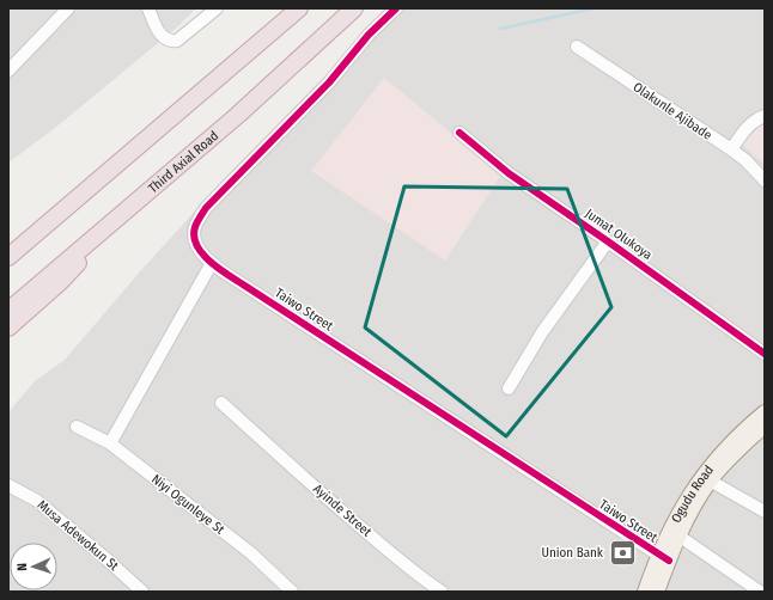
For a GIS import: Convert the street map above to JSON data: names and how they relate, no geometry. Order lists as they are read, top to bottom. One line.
{"streets":{"highway":["Third Axial Road"],"main road":["Ogudu Road"],"street":["Olakunle Ajibade","Jumat Olukoya","Taiwo Street","Niyi Ogunleye St","Ayinde Street","Musa Adewokun St"]},"crossings":[["Taiwo Street","Ogudu Road"]],"places":{"bank":["Union Bank"]},"north":"left"}
